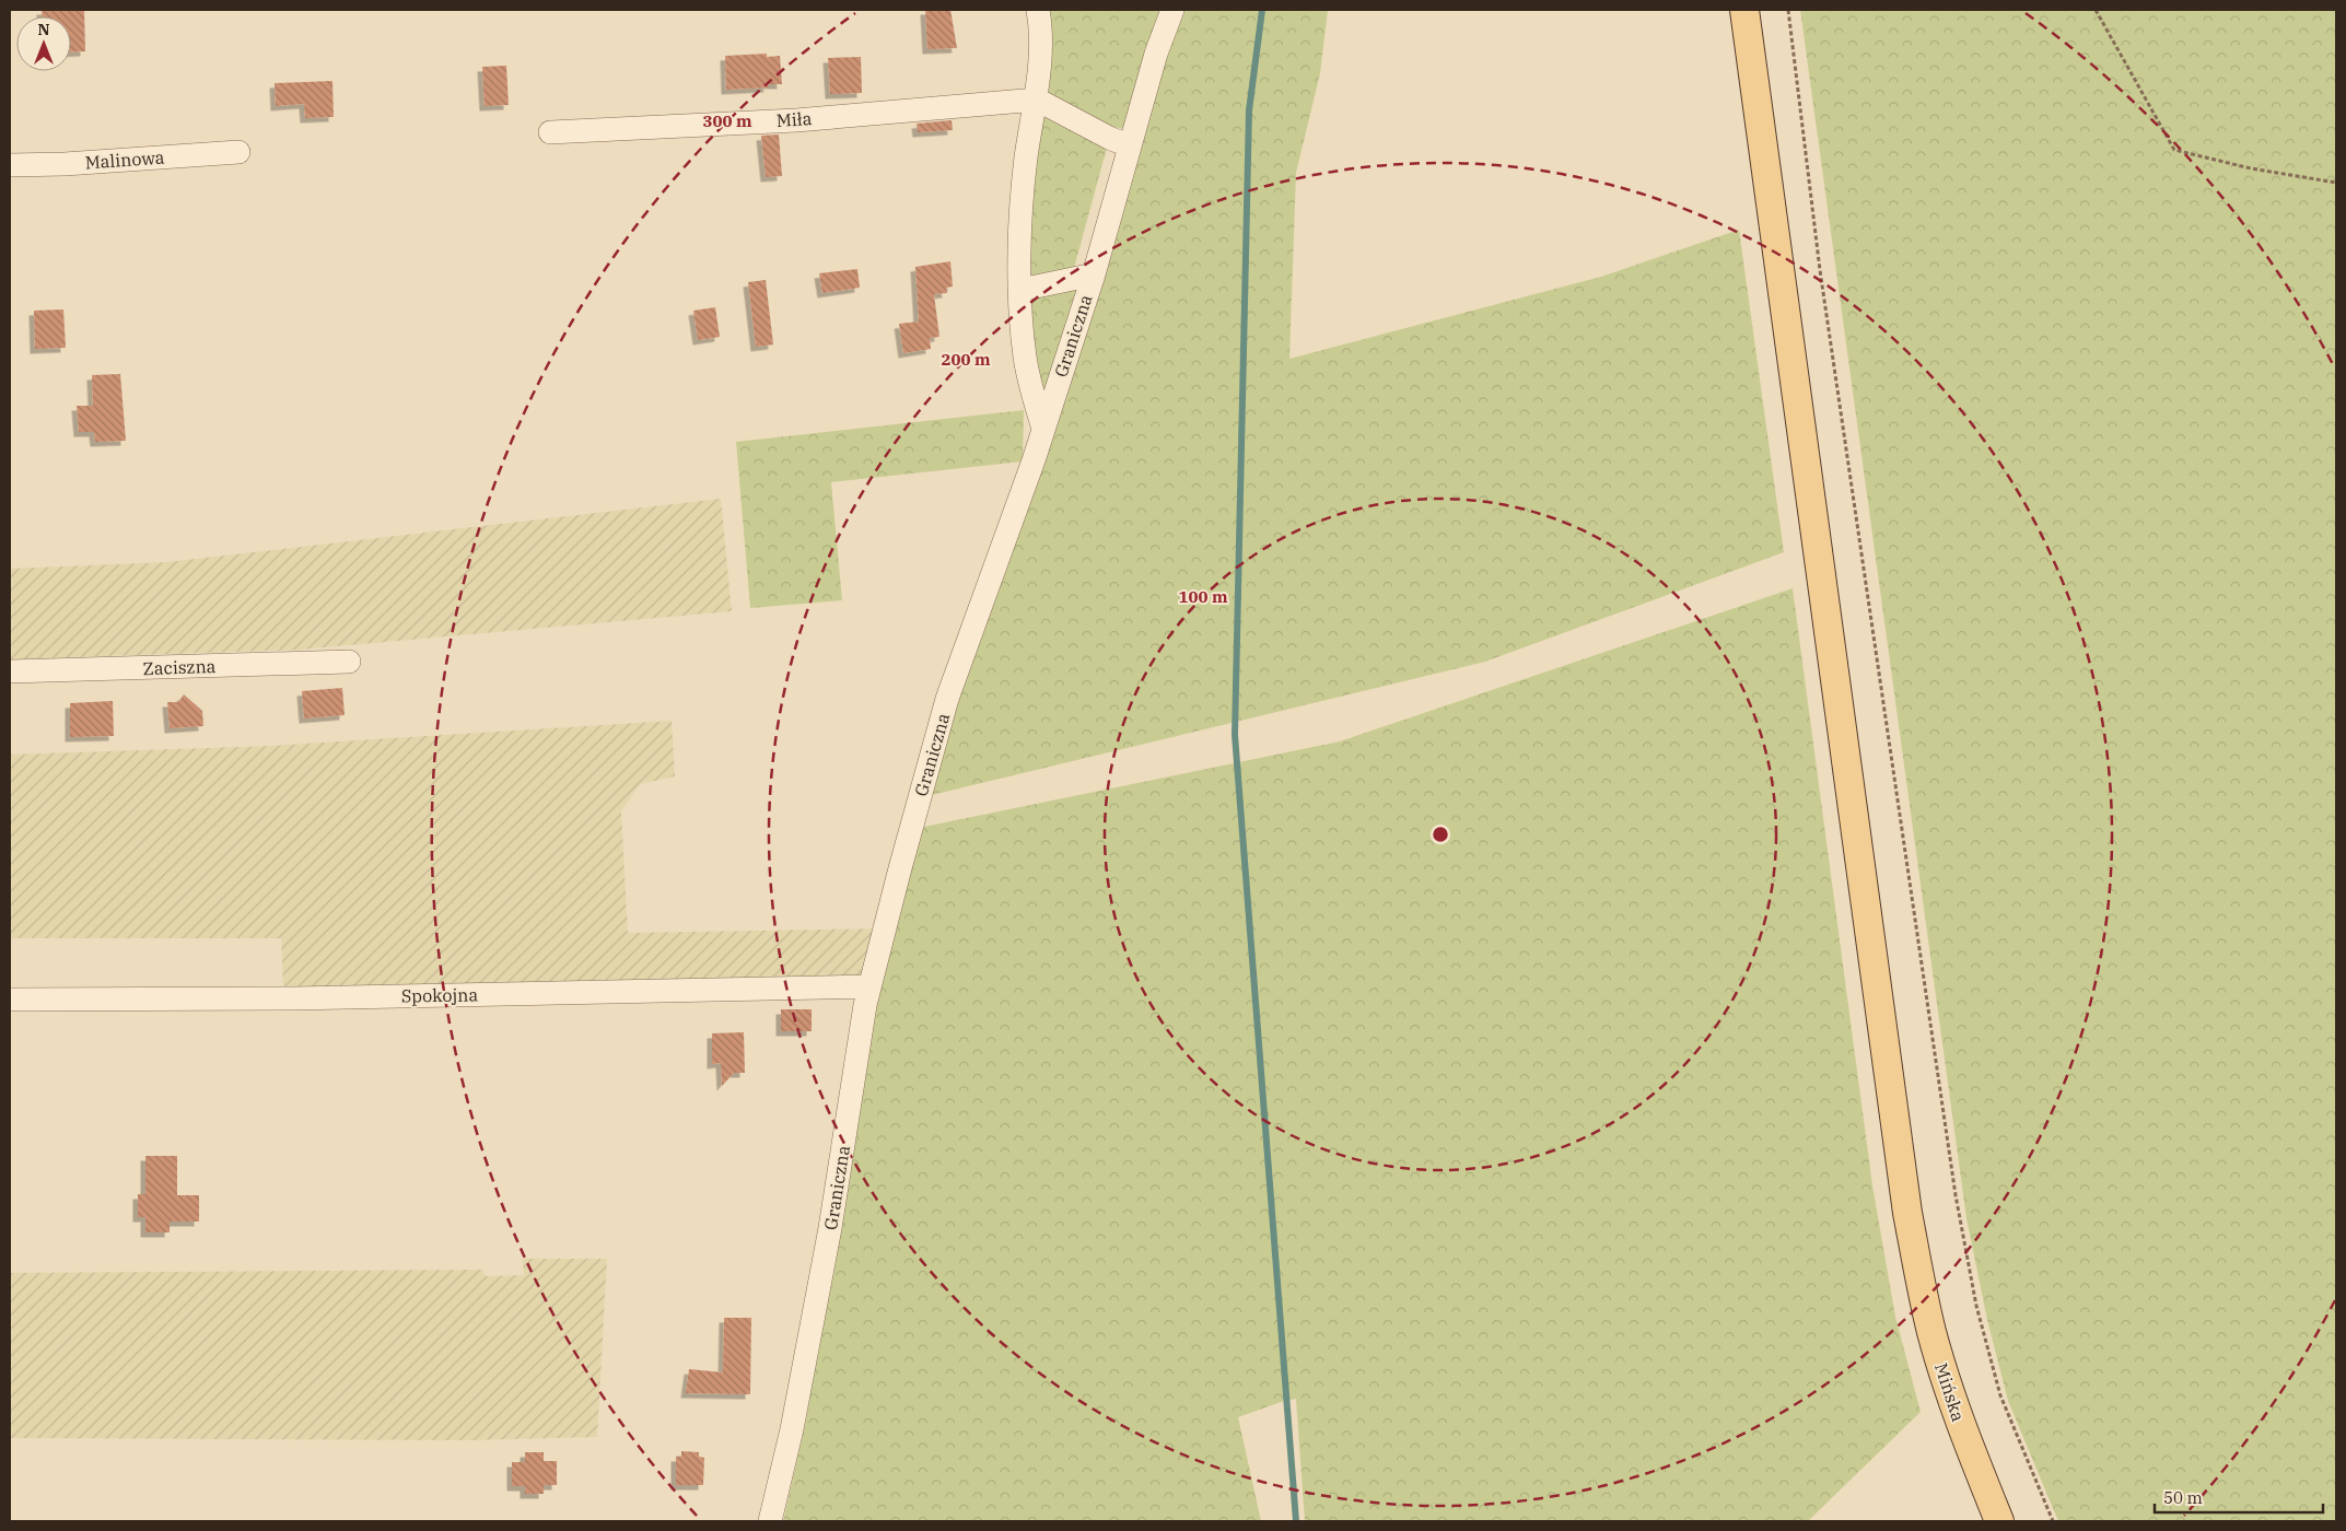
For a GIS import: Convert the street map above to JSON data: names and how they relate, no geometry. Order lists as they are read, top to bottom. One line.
{"streets":{"main road":["Mińska"],"street":["Miła","Malinowa","Graniczna","Zaciszna","Spokojna"]},"crossings":[["Graniczna","Spokojna"]],"scale_bar":"50 m","north":"top","rings":["300 m","200 m","100 m"]}
